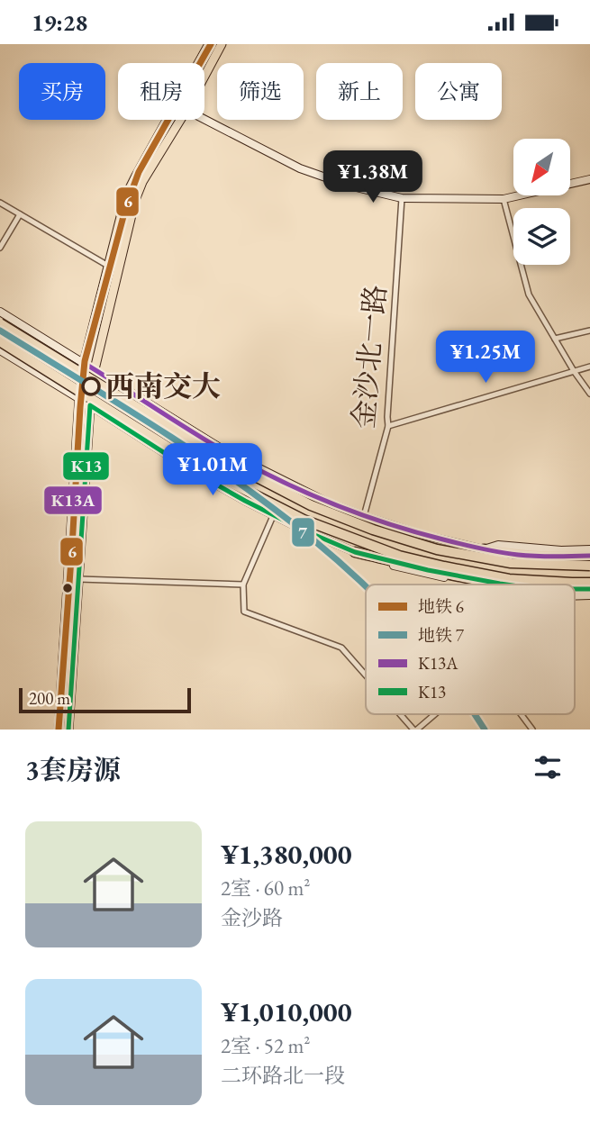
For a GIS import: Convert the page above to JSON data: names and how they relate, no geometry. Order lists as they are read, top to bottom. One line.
{"streets":{"street":["金沙北一路"]},"places":["西南交大"],"lines":["metro line 6","metro line 7","transit line K13A","transit line K13"],"legend":["地铁 6","地铁 7","K13A","K13"],"scale_bar":"200 m","north":"bottom left","page":{"status":"19:28","chip":["买房","租房","筛选","新上","公寓"],"price":["¥1.38M","¥1.25M","¥1.01M"],"scale":"200 m","heading":"3套房源","list":[{"name":"¥1,380,000","note":"2室 · 60 m² · 金沙路"},{"name":"¥1,010,000","note":"2室 · 52 m² · 二环路北一段"}]}}
